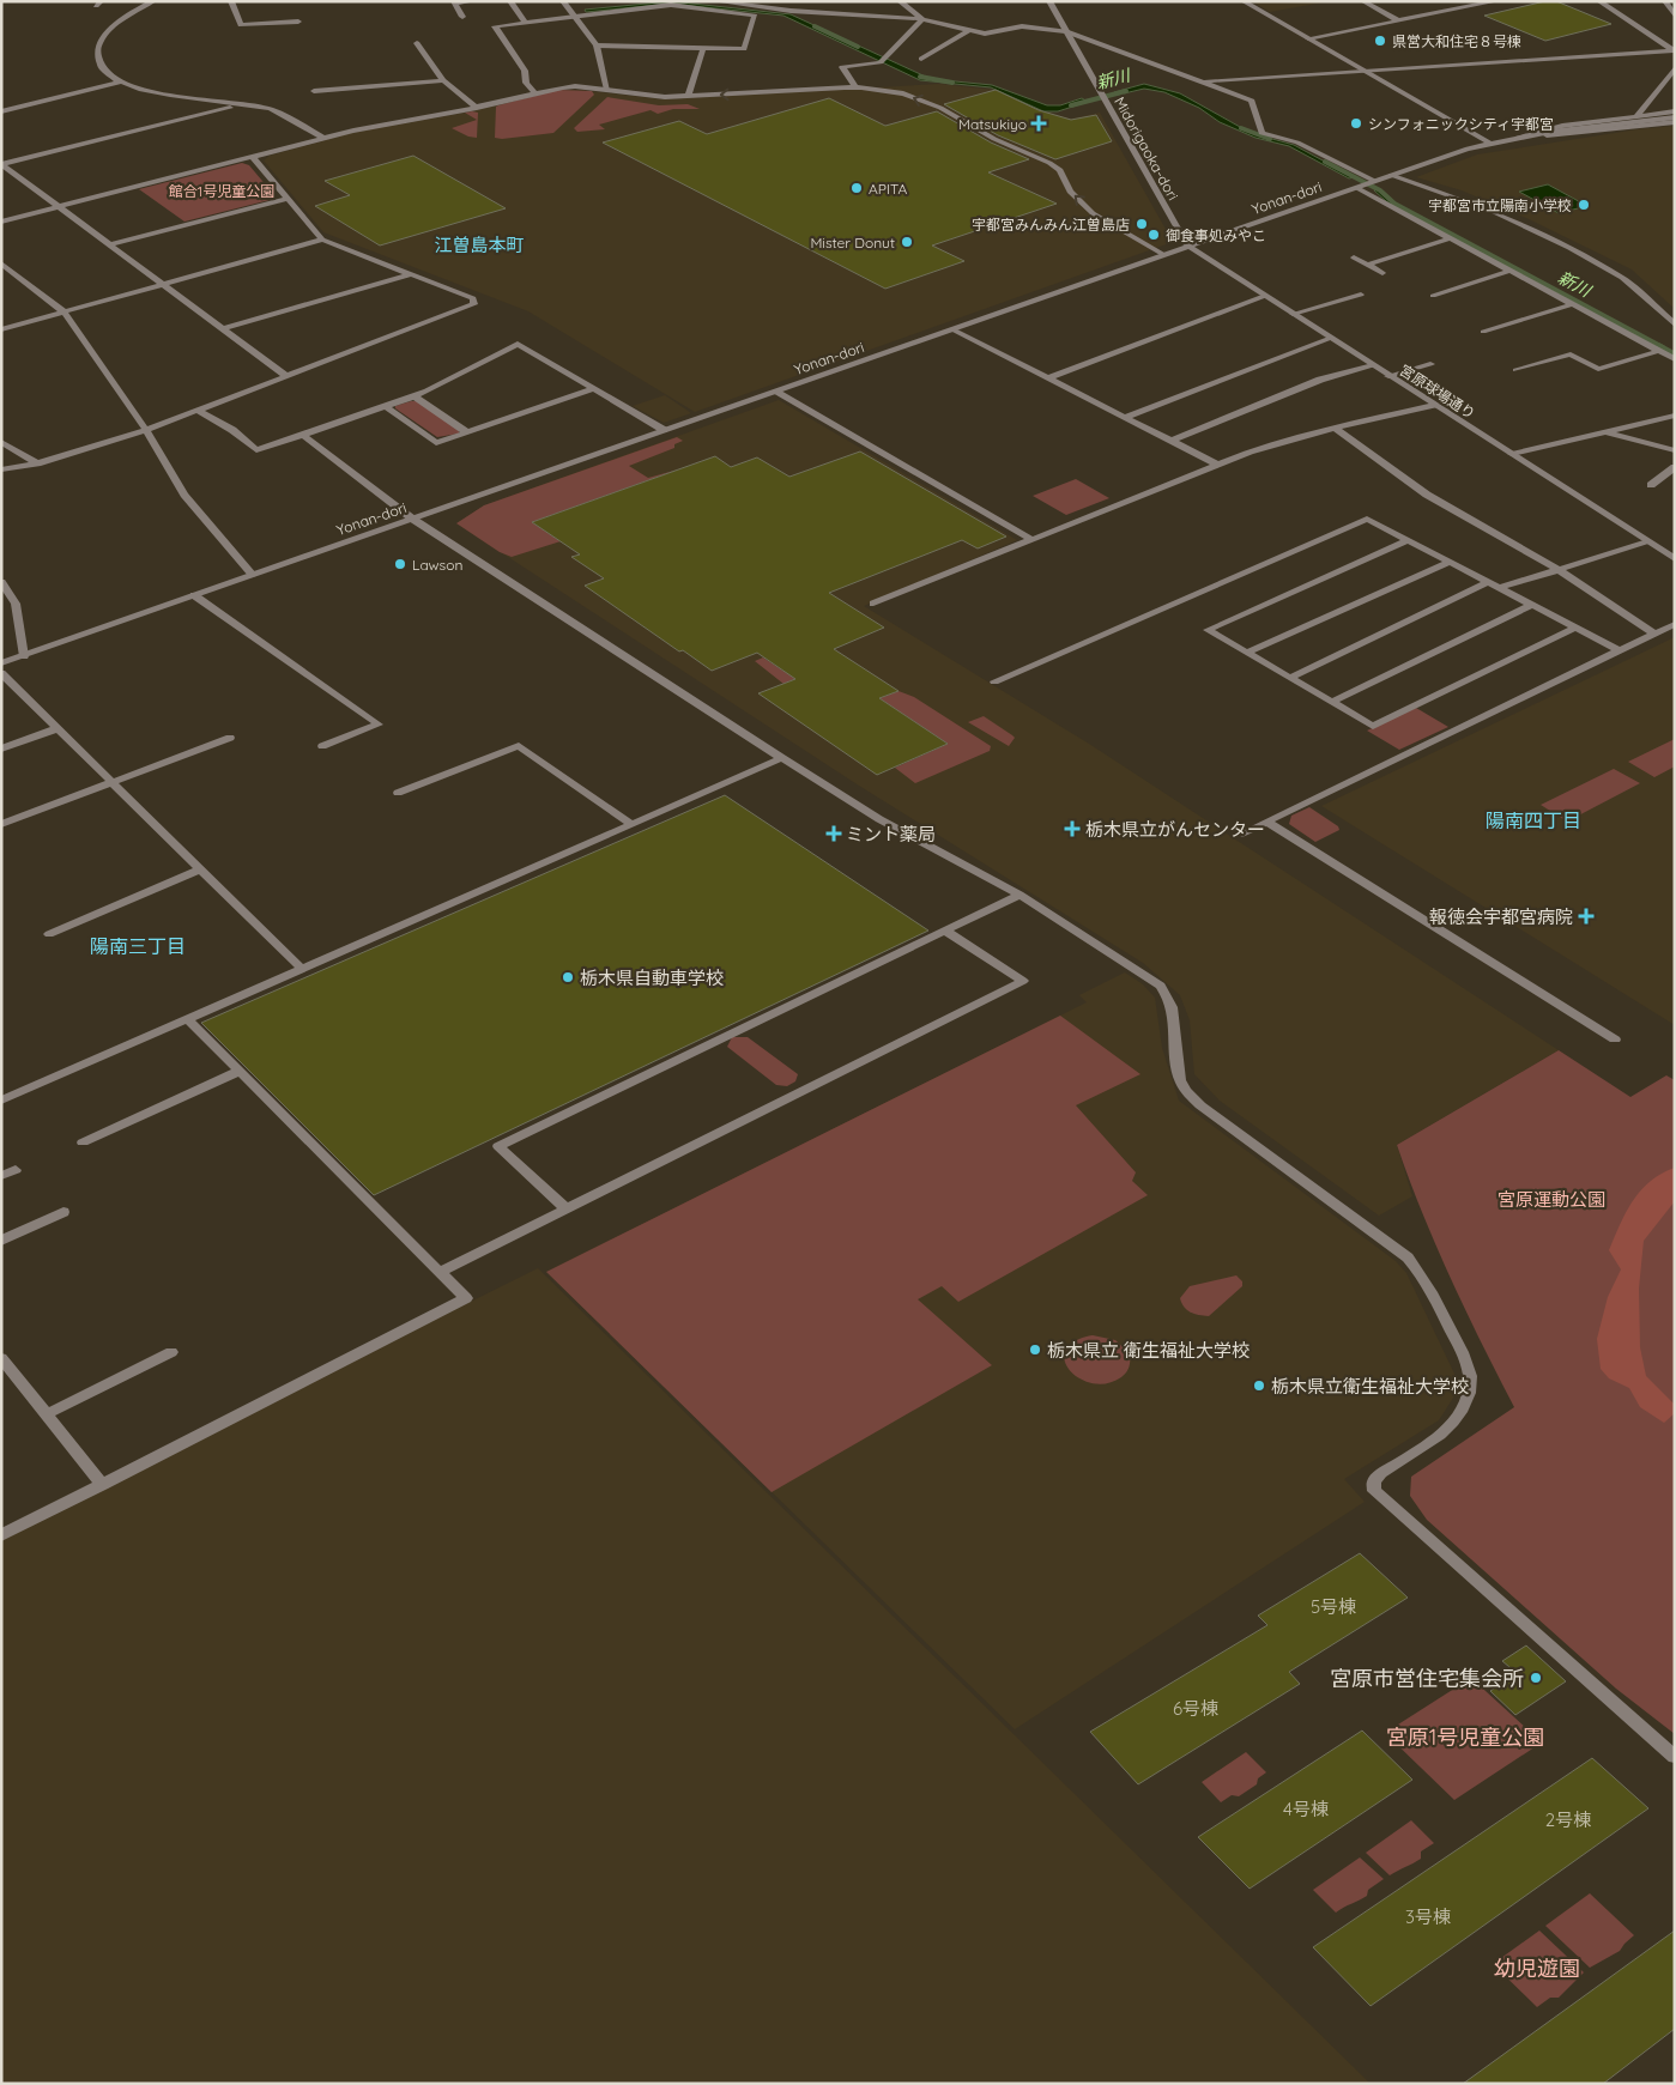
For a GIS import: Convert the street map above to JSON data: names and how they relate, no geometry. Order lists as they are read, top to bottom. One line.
{"streets":{"street":["Midorigaoka-dori","Yonan-dori","宮原球場通り"]},"crossings":[["Midorigaoka-dori","Yonan-dori"],["Midorigaoka-dori","宮原球場通り"],["Yonan-dori","宮原球場通り"]],"districts":["江曽島本町","陽南四丁目","陽南三丁目"],"water":["新川"],"parks":["館合1号児童公園","宮原運動公園","宮原1号児童公園","幼児遊園"],"places":{"other":["県営大和住宅８号棟","シンフォニックシティ宇都宮","APITA","宇都宮市立陽南小学校","宇都宮みんみん江曽島店","御食事処みやこ","Mister Donut","Lawson","栃木県自動車学校","栃木県立 衛生福祉大学校","栃木県立衛生福祉大学校","宮原市営住宅集会所"],"health":["Matsukiyo","栃木県立がんセンター","ミント薬局","報徳会宇都宮病院"]},"house_numbers":["5号棟","6号棟","4号棟","2号棟","3号棟"]}
